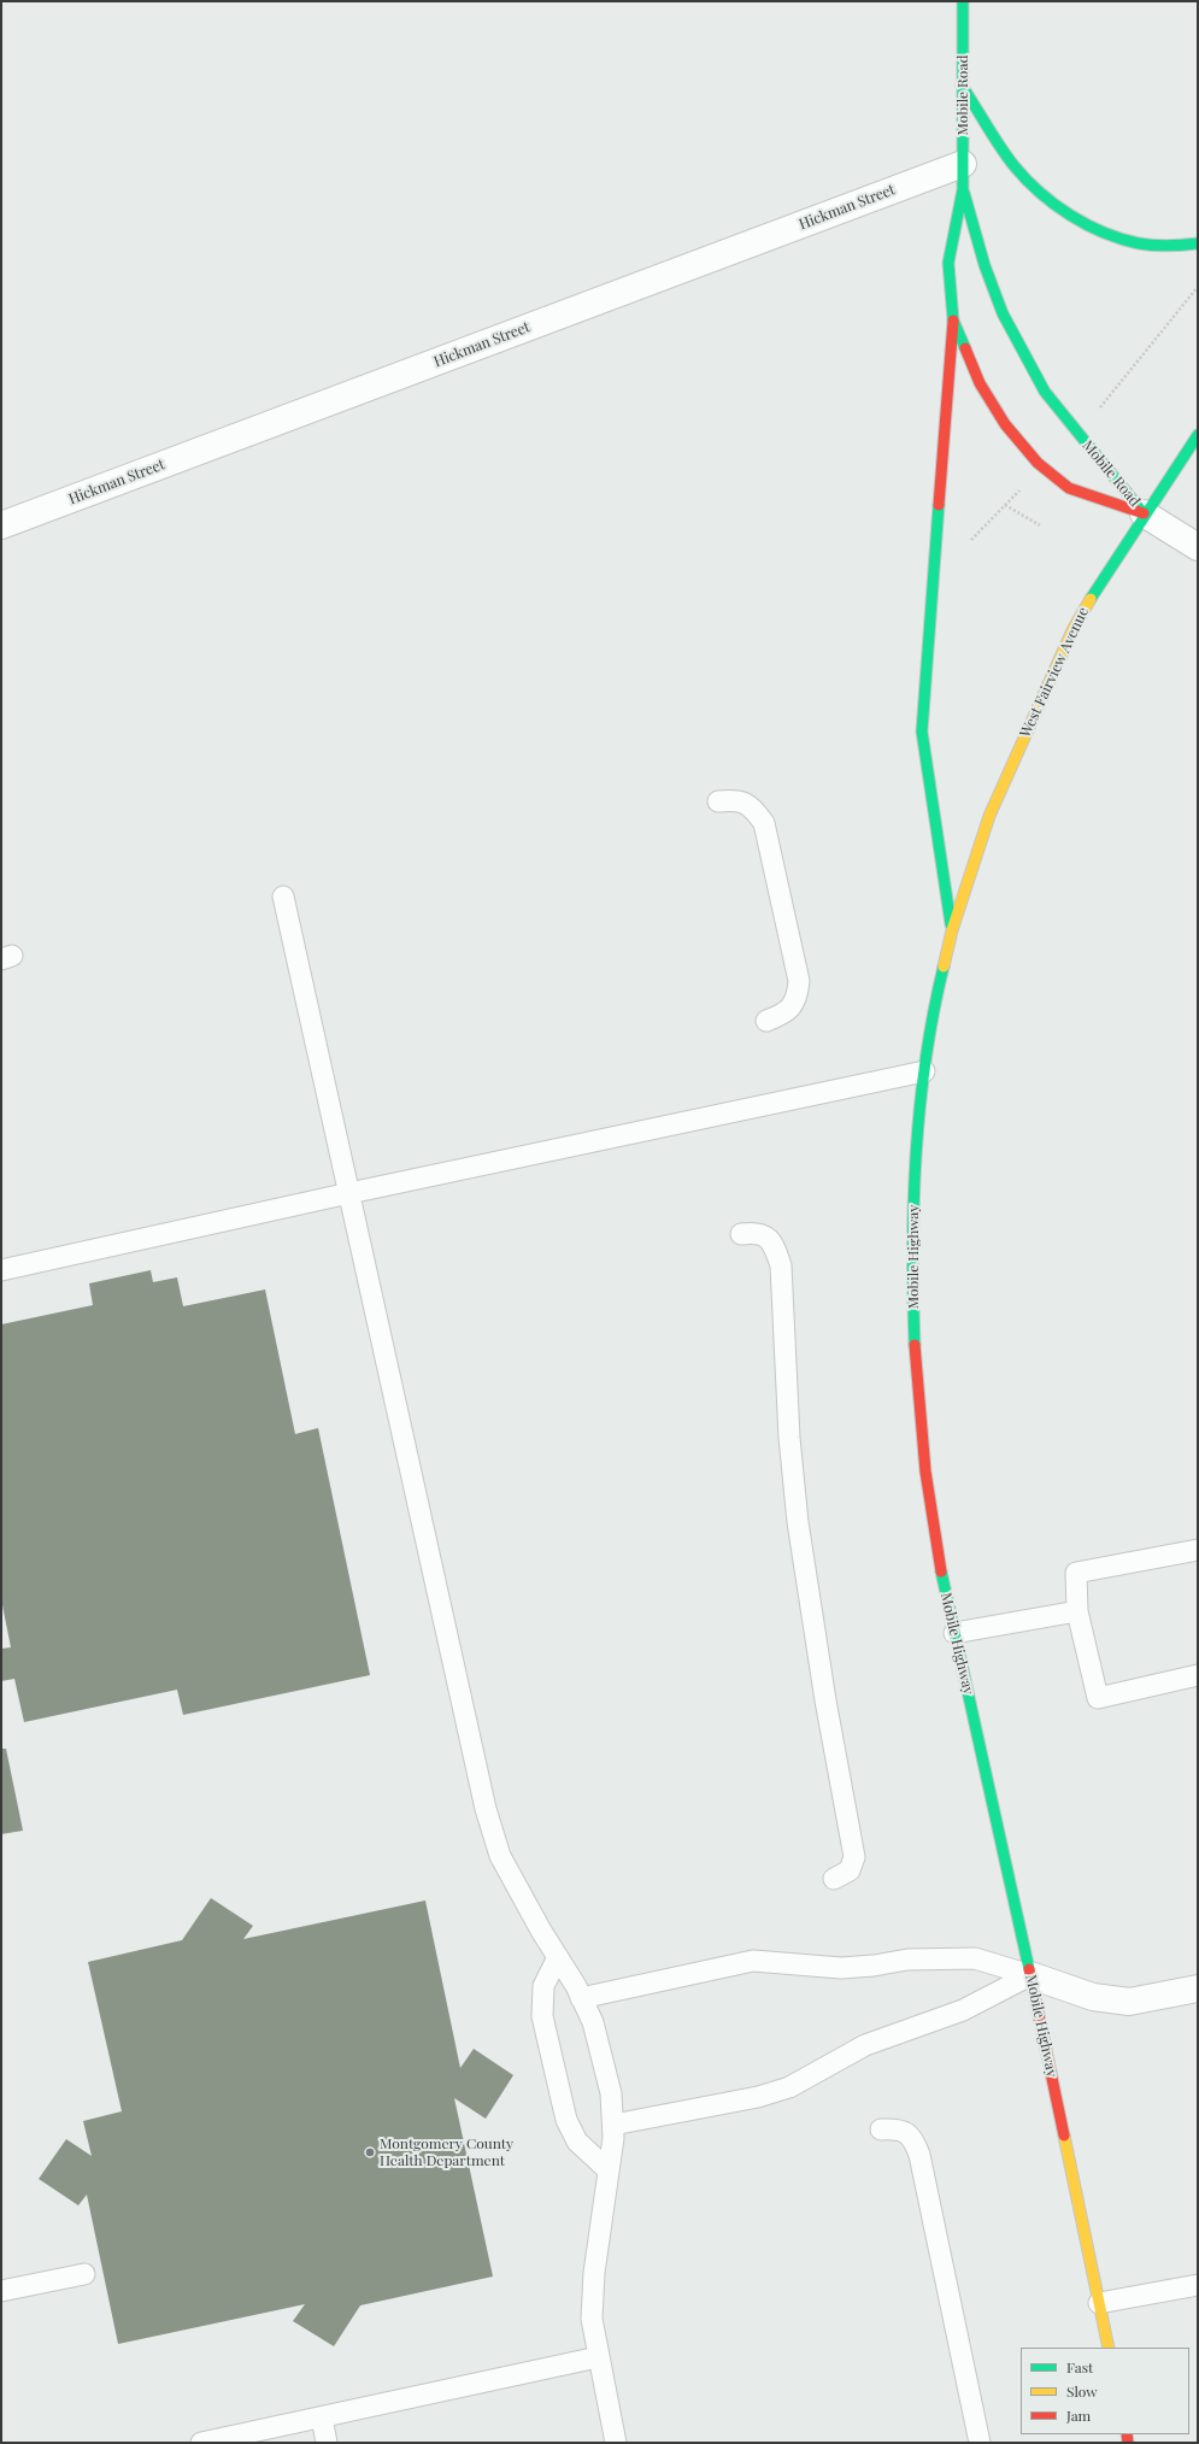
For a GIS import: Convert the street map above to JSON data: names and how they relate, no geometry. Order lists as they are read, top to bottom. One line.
{"streets":{"main road":["Mobile Road","West Fairview Avenue","Mobile Highway"],"street":["Hickman Street"]},"crossings":[["Mobile Road","Hickman Street"],["Mobile Road","West Fairview Avenue"],["West Fairview Avenue","Mobile Highway"]],"places":["Montgomery County Health Department"],"legend":["Fast","Slow","Jam"]}
